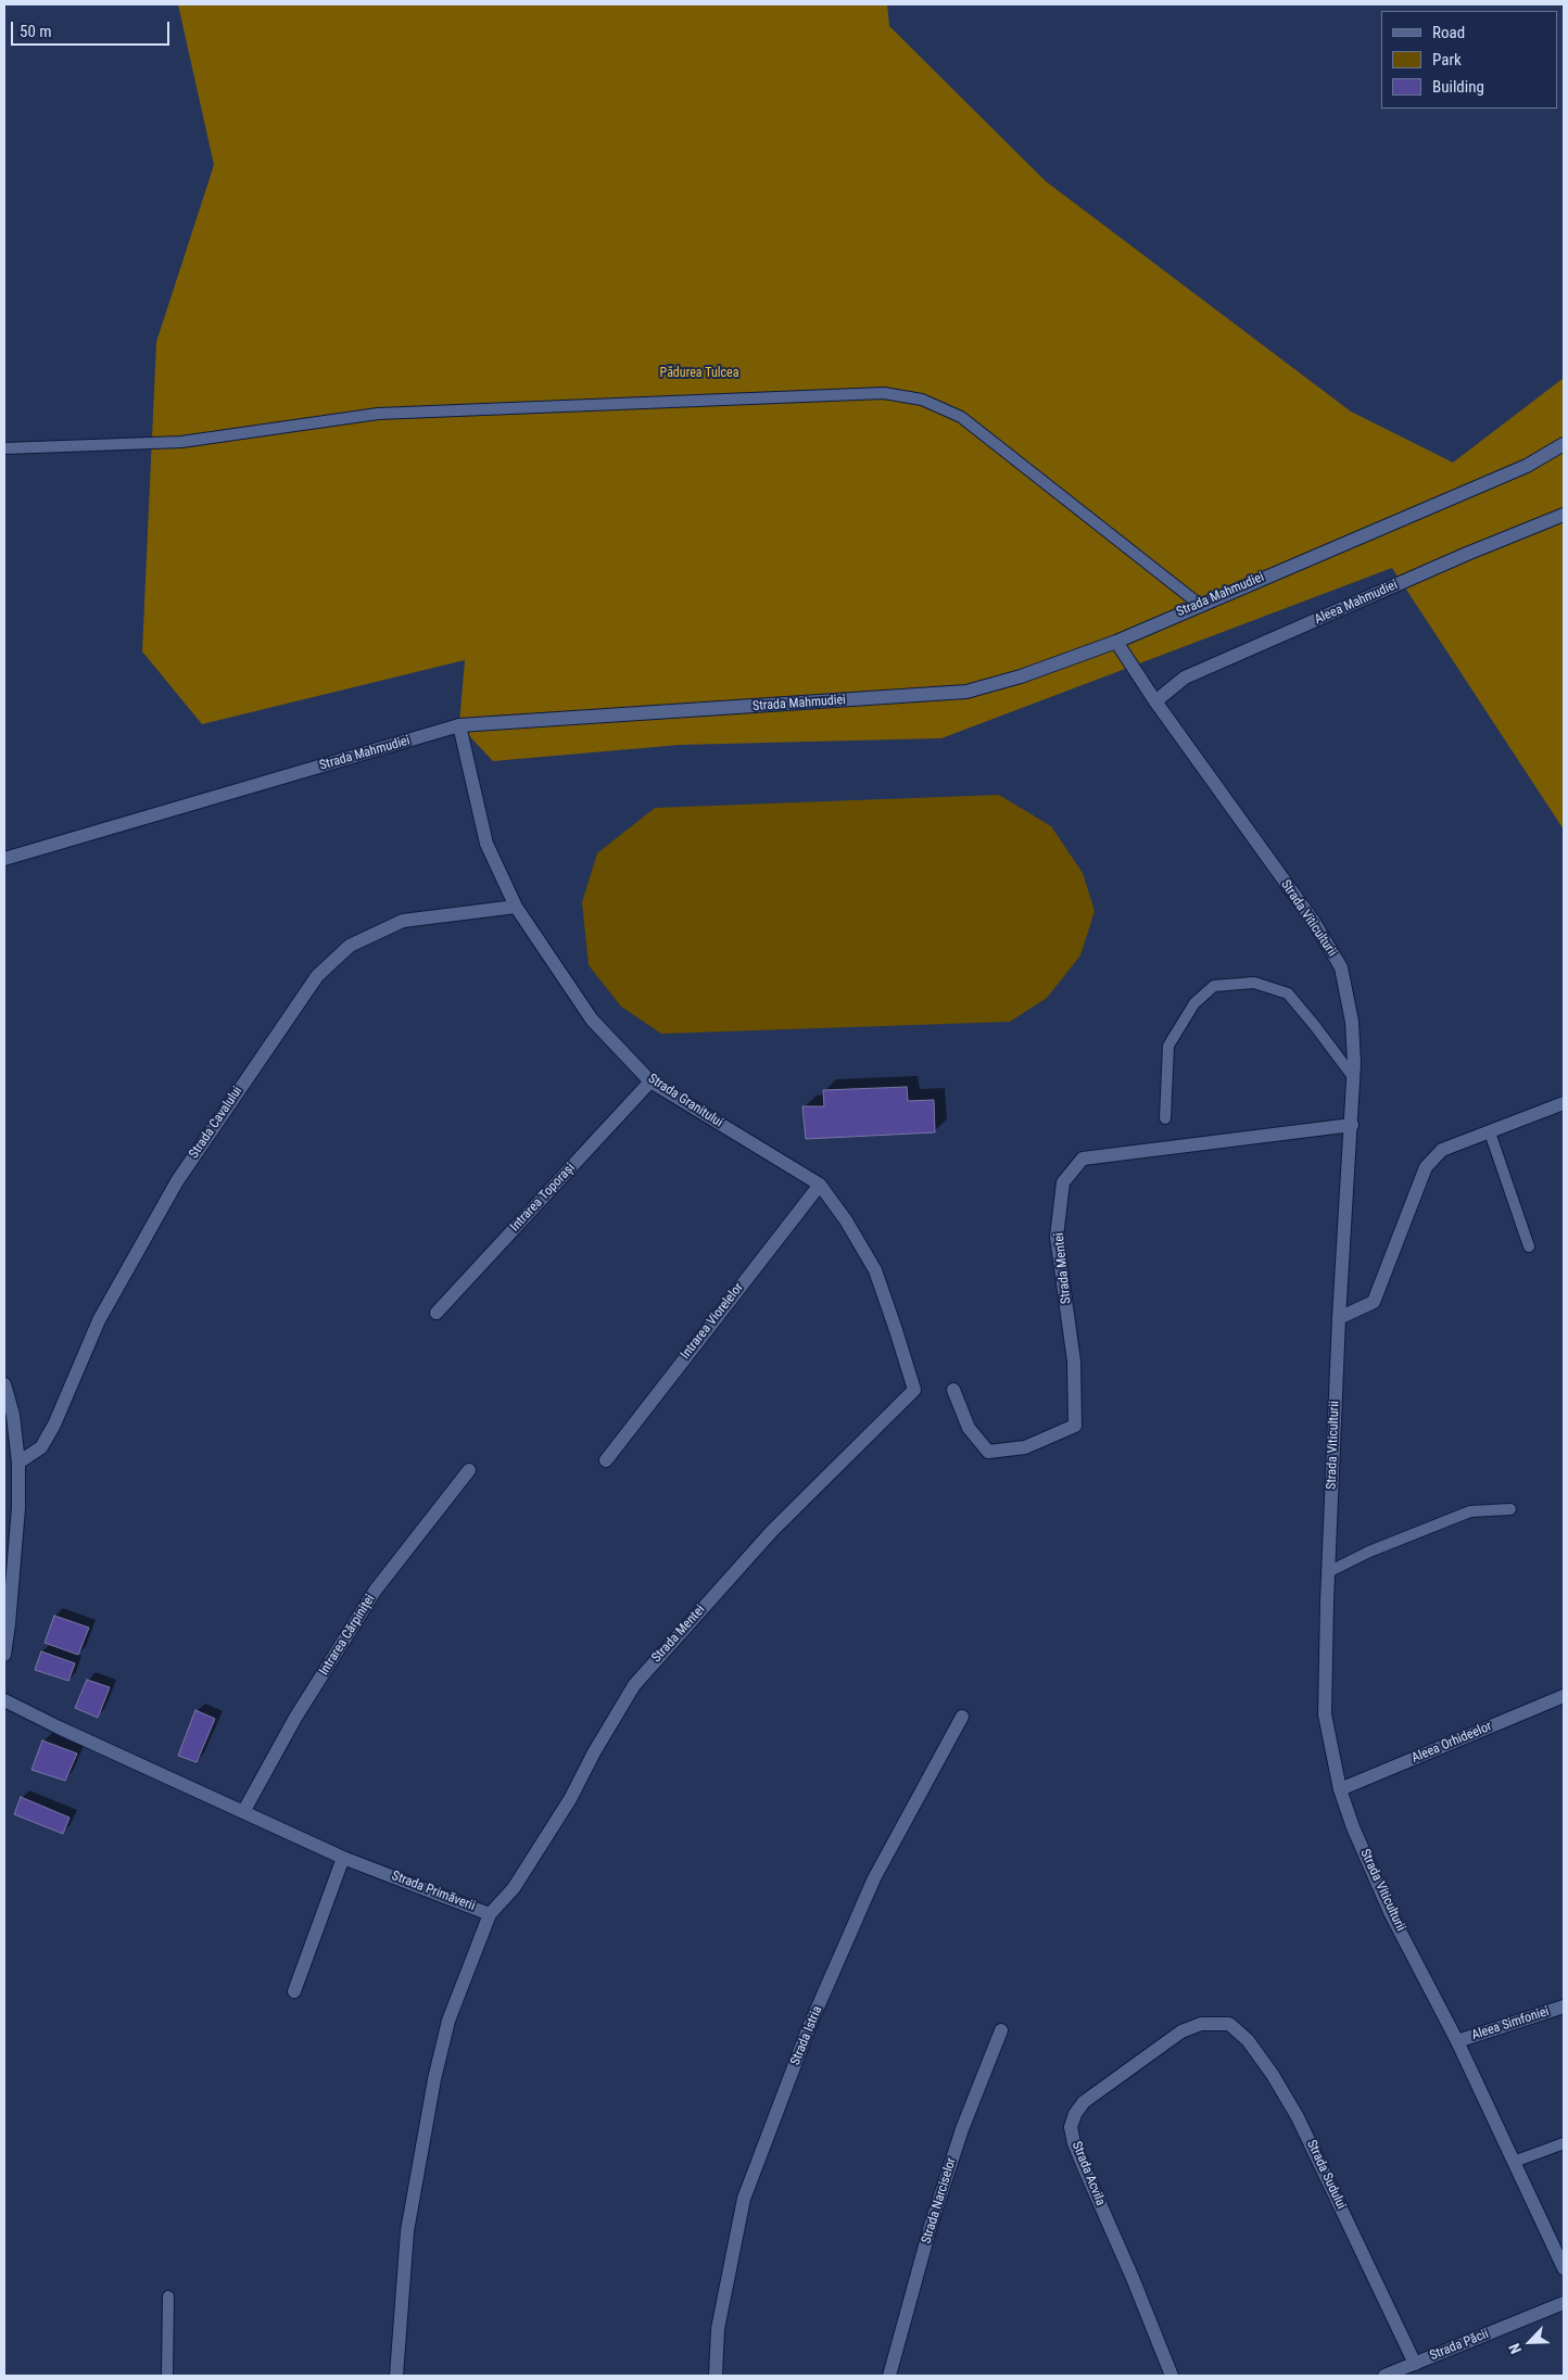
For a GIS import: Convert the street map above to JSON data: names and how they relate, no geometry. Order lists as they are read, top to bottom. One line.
{"streets":{"street":["Strada Mahmudiei","Aleea Mahmudiei","Strada Viticulturii","Strada Granitului","Strada Cavalului","Intrarea Toporași","Strada Mentei","Intrarea Viorelelor","Intrarea Cărpiniței","Aleea Orhideelor","Strada Primăverii","Aleea Simfoniei","Strada Istria","Strada Acvila","Strada Sudului","Strada Narciselor","Strada Păcii"]},"crossings":[["Strada Mahmudiei","Strada Viticulturii"],["Strada Mahmudiei","Strada Granitului"],["Aleea Mahmudiei","Strada Viticulturii"],["Strada Viticulturii","Strada Mentei"],["Strada Viticulturii","Aleea Orhideelor"],["Strada Viticulturii","Aleea Simfoniei"],["Strada Granitului","Strada Cavalului"],["Strada Granitului","Intrarea Toporași"],["Strada Granitului","Strada Mentei"],["Strada Granitului","Intrarea Viorelelor"],["Strada Mentei","Strada Primăverii"],["Intrarea Cărpiniței","Strada Primăverii"],["Strada Acvila","Strada Sudului"],["Strada Sudului","Strada Păcii"]],"parks":["Pădurea Tulcea"],"legend":["Road","Park","Building"],"scale_bar":"50 m","north":"bottom left"}
